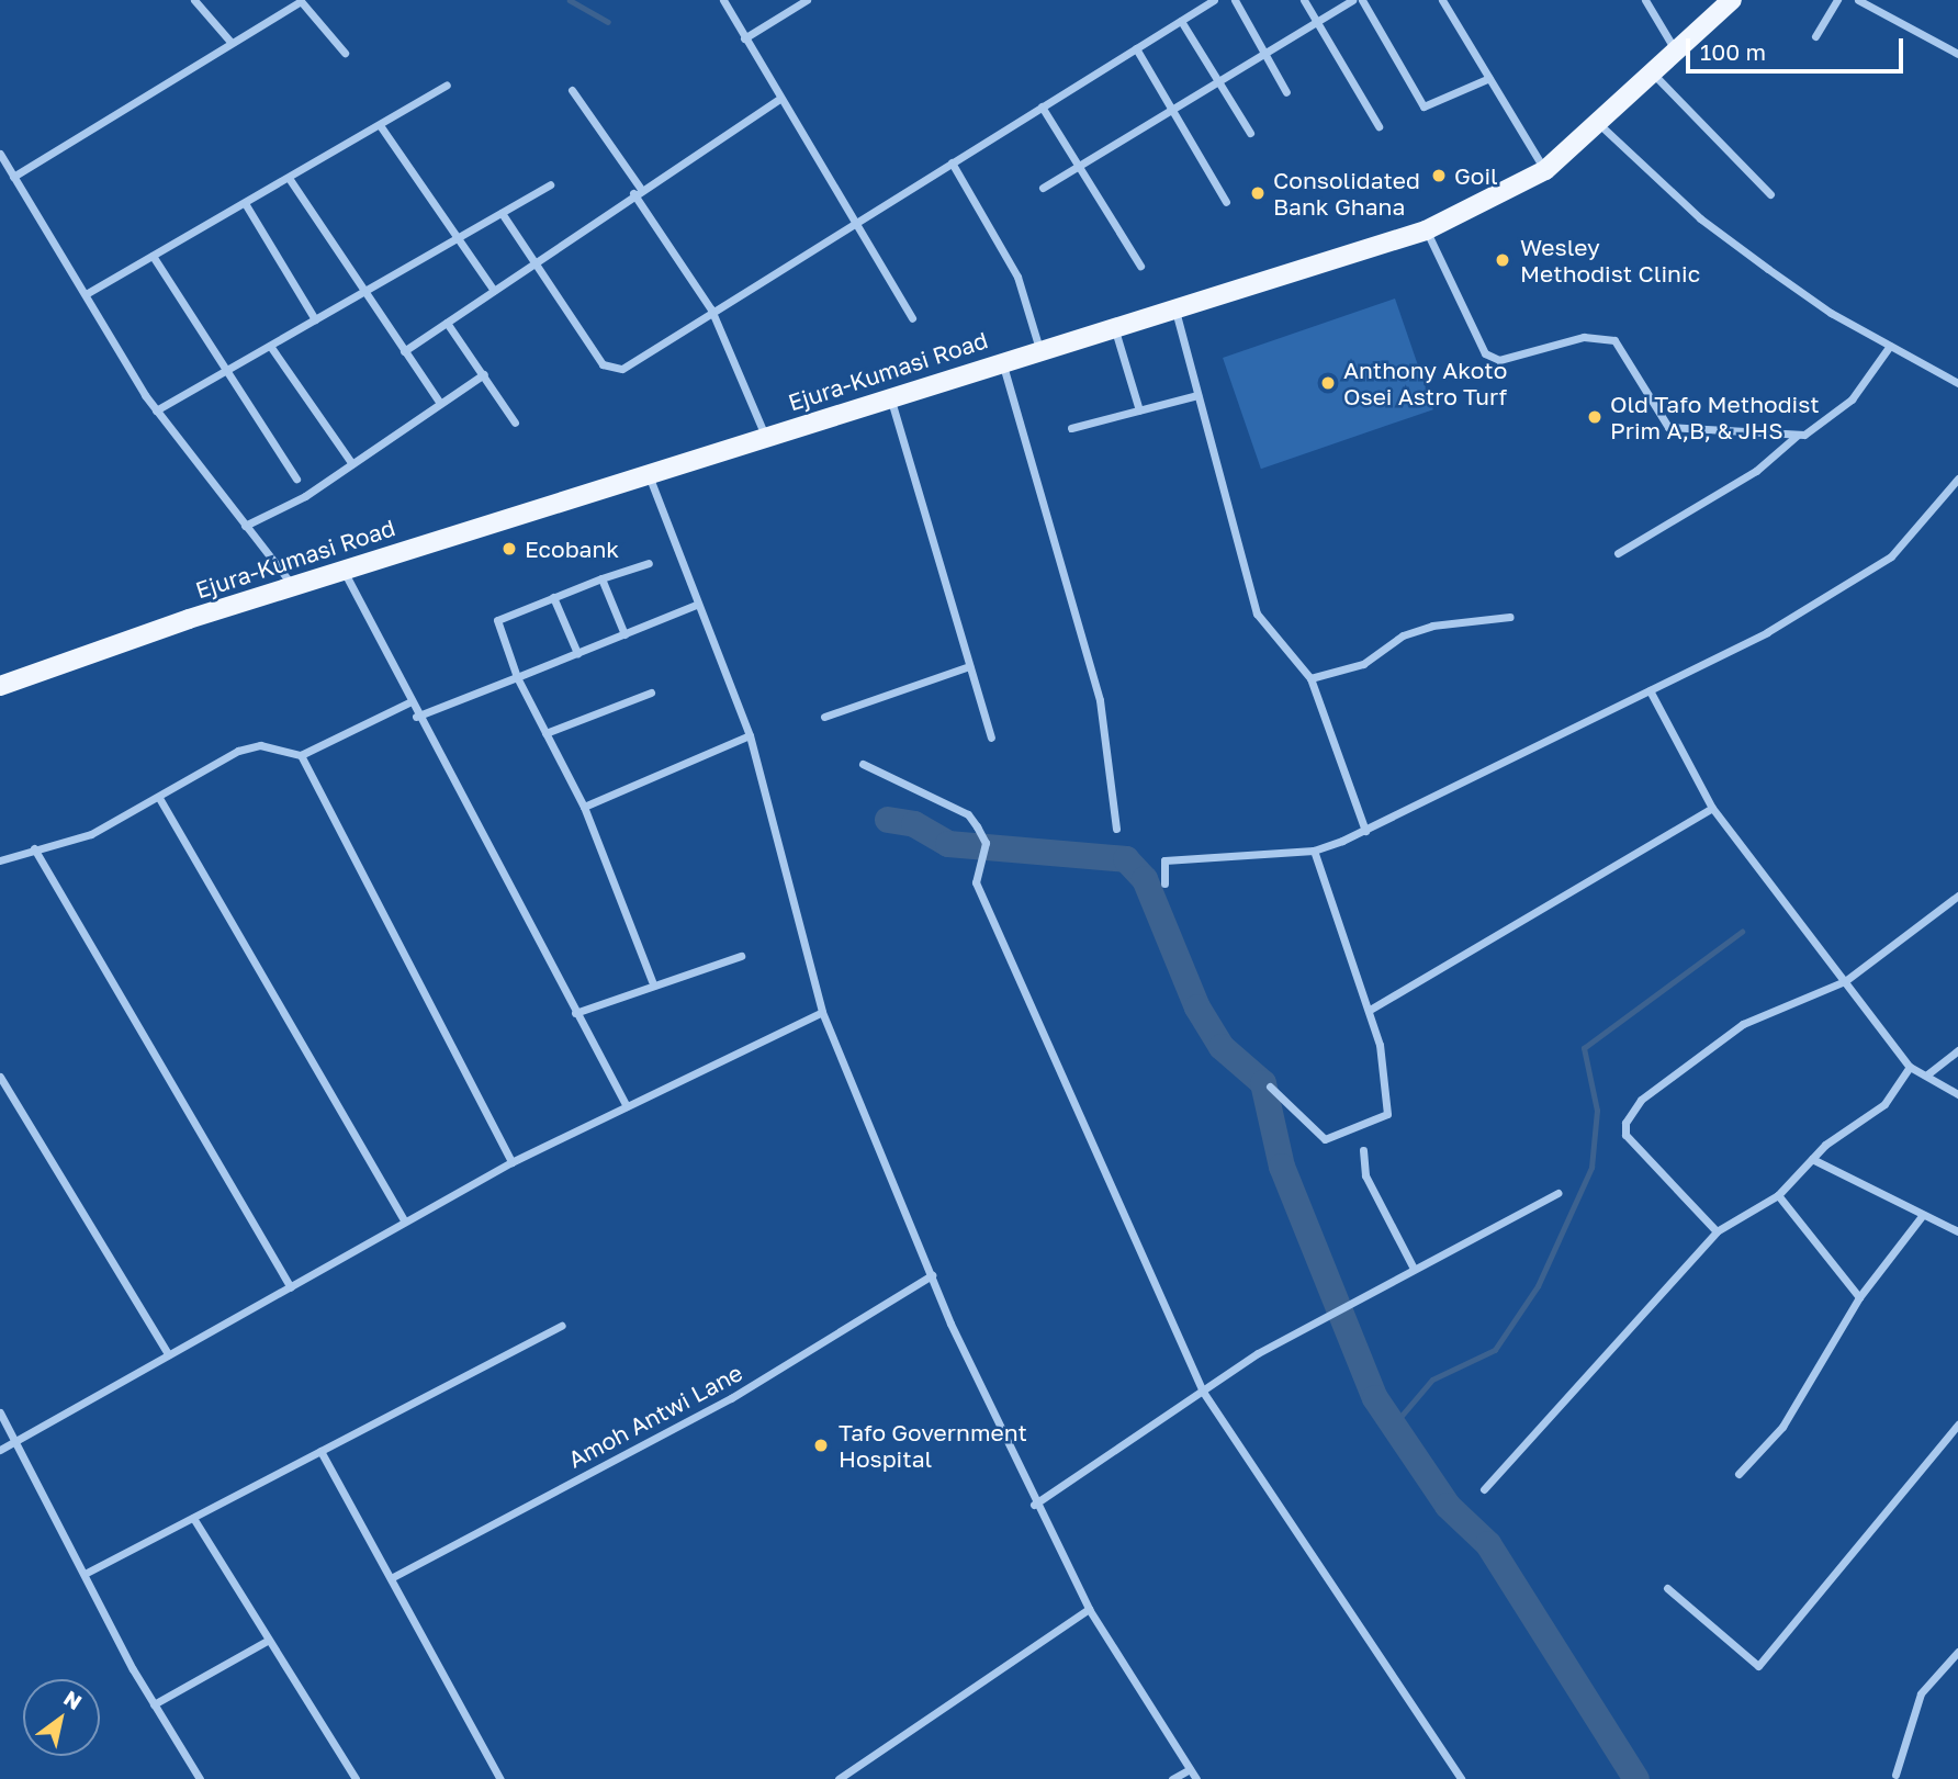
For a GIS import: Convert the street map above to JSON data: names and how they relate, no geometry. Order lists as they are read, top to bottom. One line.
{"streets":{"main road":["Ejura-Kumasi Road"],"street":["Amoh Antwi Lane"]},"places":["Goil","Consolidated Bank Ghana","Wesley Methodist Clinic","Anthony Akoto Osei Astro Turf","Old Tafo Methodist Prim A,B, & JHS","Ecobank","Tafo Government Hospital"],"scale_bar":"100 m","north":"top right"}
